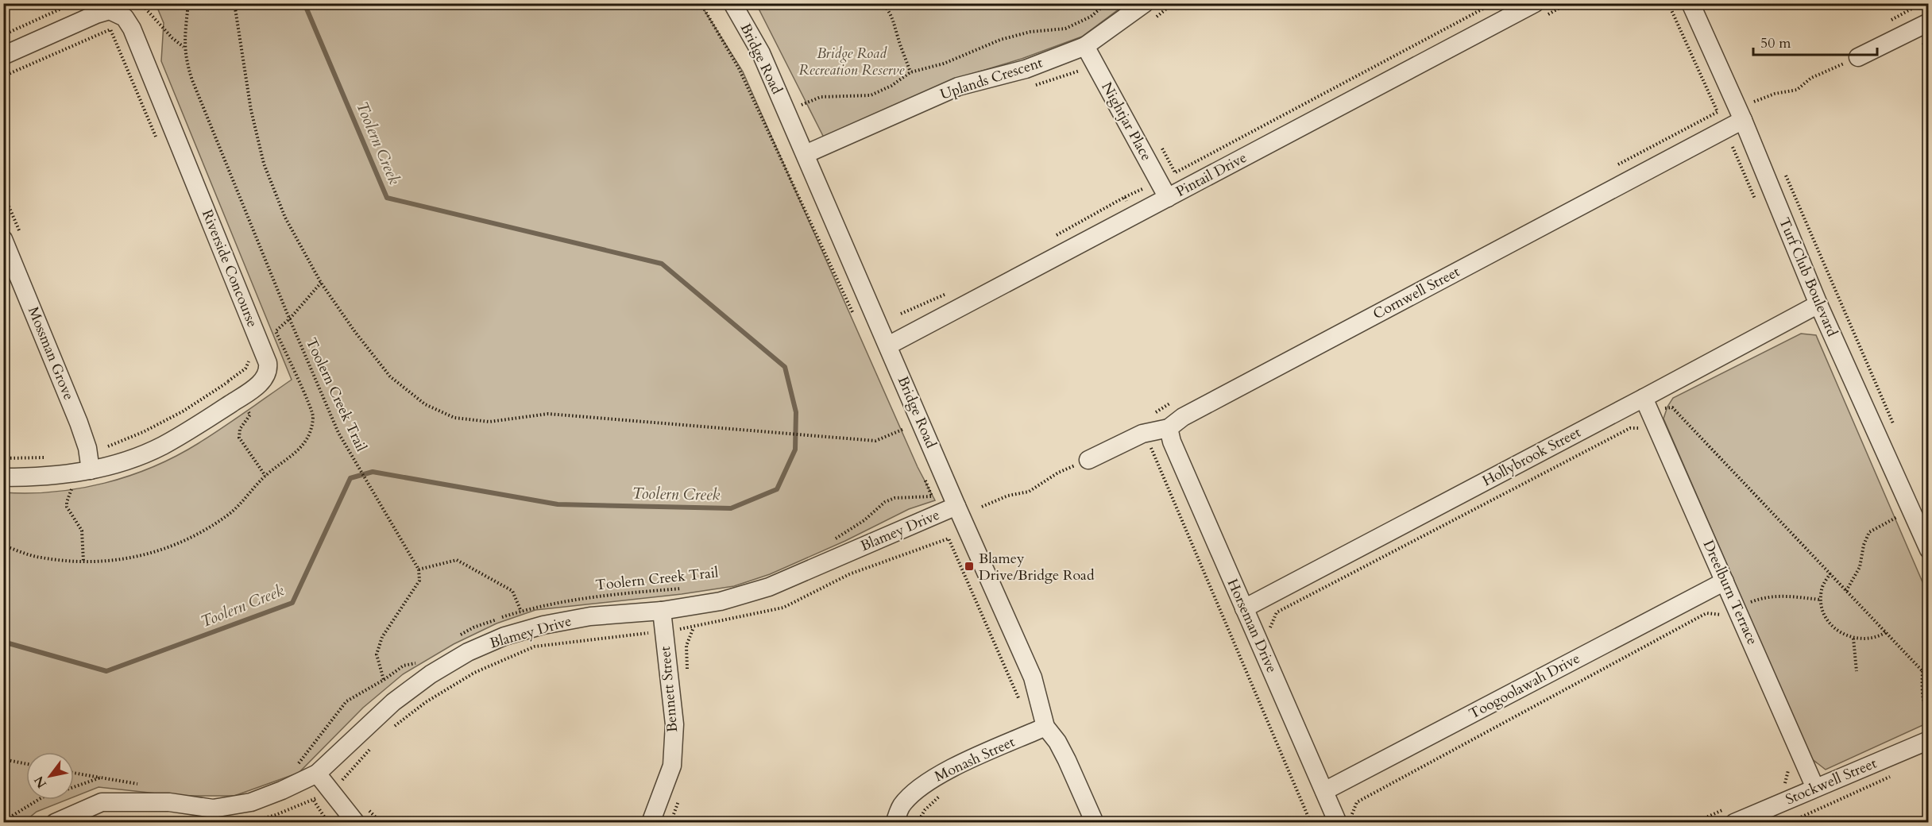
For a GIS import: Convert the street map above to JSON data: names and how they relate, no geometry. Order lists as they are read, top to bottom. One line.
{"streets":{"street":["Bridge Road","Uplands Crescent","Nightjar Place","Pintail Drive","Riverside Concourse","Turf Club Boulevard","Cornwell Street","Mossman Grove","Hollybrook Street","Blamey Drive","Dreelburn Terrace","Horseman Drive","Toogoolawah Drive","Bennett Street","Monash Street","Stockwell Street"],"path":["Toolern Creek Trail"]},"crossings":[["Bridge Road","Uplands Crescent"],["Bridge Road","Pintail Drive"],["Bridge Road","Blamey Drive"],["Bridge Road","Monash Street"],["Uplands Crescent","Nightjar Place"],["Nightjar Place","Pintail Drive"],["Riverside Concourse","Mossman Grove"],["Turf Club Boulevard","Cornwell Street"],["Turf Club Boulevard","Hollybrook Street"],["Cornwell Street","Horseman Drive"],["Hollybrook Street","Dreelburn Terrace"],["Hollybrook Street","Horseman Drive"],["Blamey Drive","Bennett Street"],["Dreelburn Terrace","Toogoolawah Drive"],["Dreelburn Terrace","Stockwell Street"],["Horseman Drive","Toogoolawah Drive"]],"water":["Toolern Creek"],"parks":["Bridge Road Recreation Reserve"],"places":{"transit":["Blamey Drive/Bridge Road"]},"scale_bar":"50 m","north":"bottom left"}
